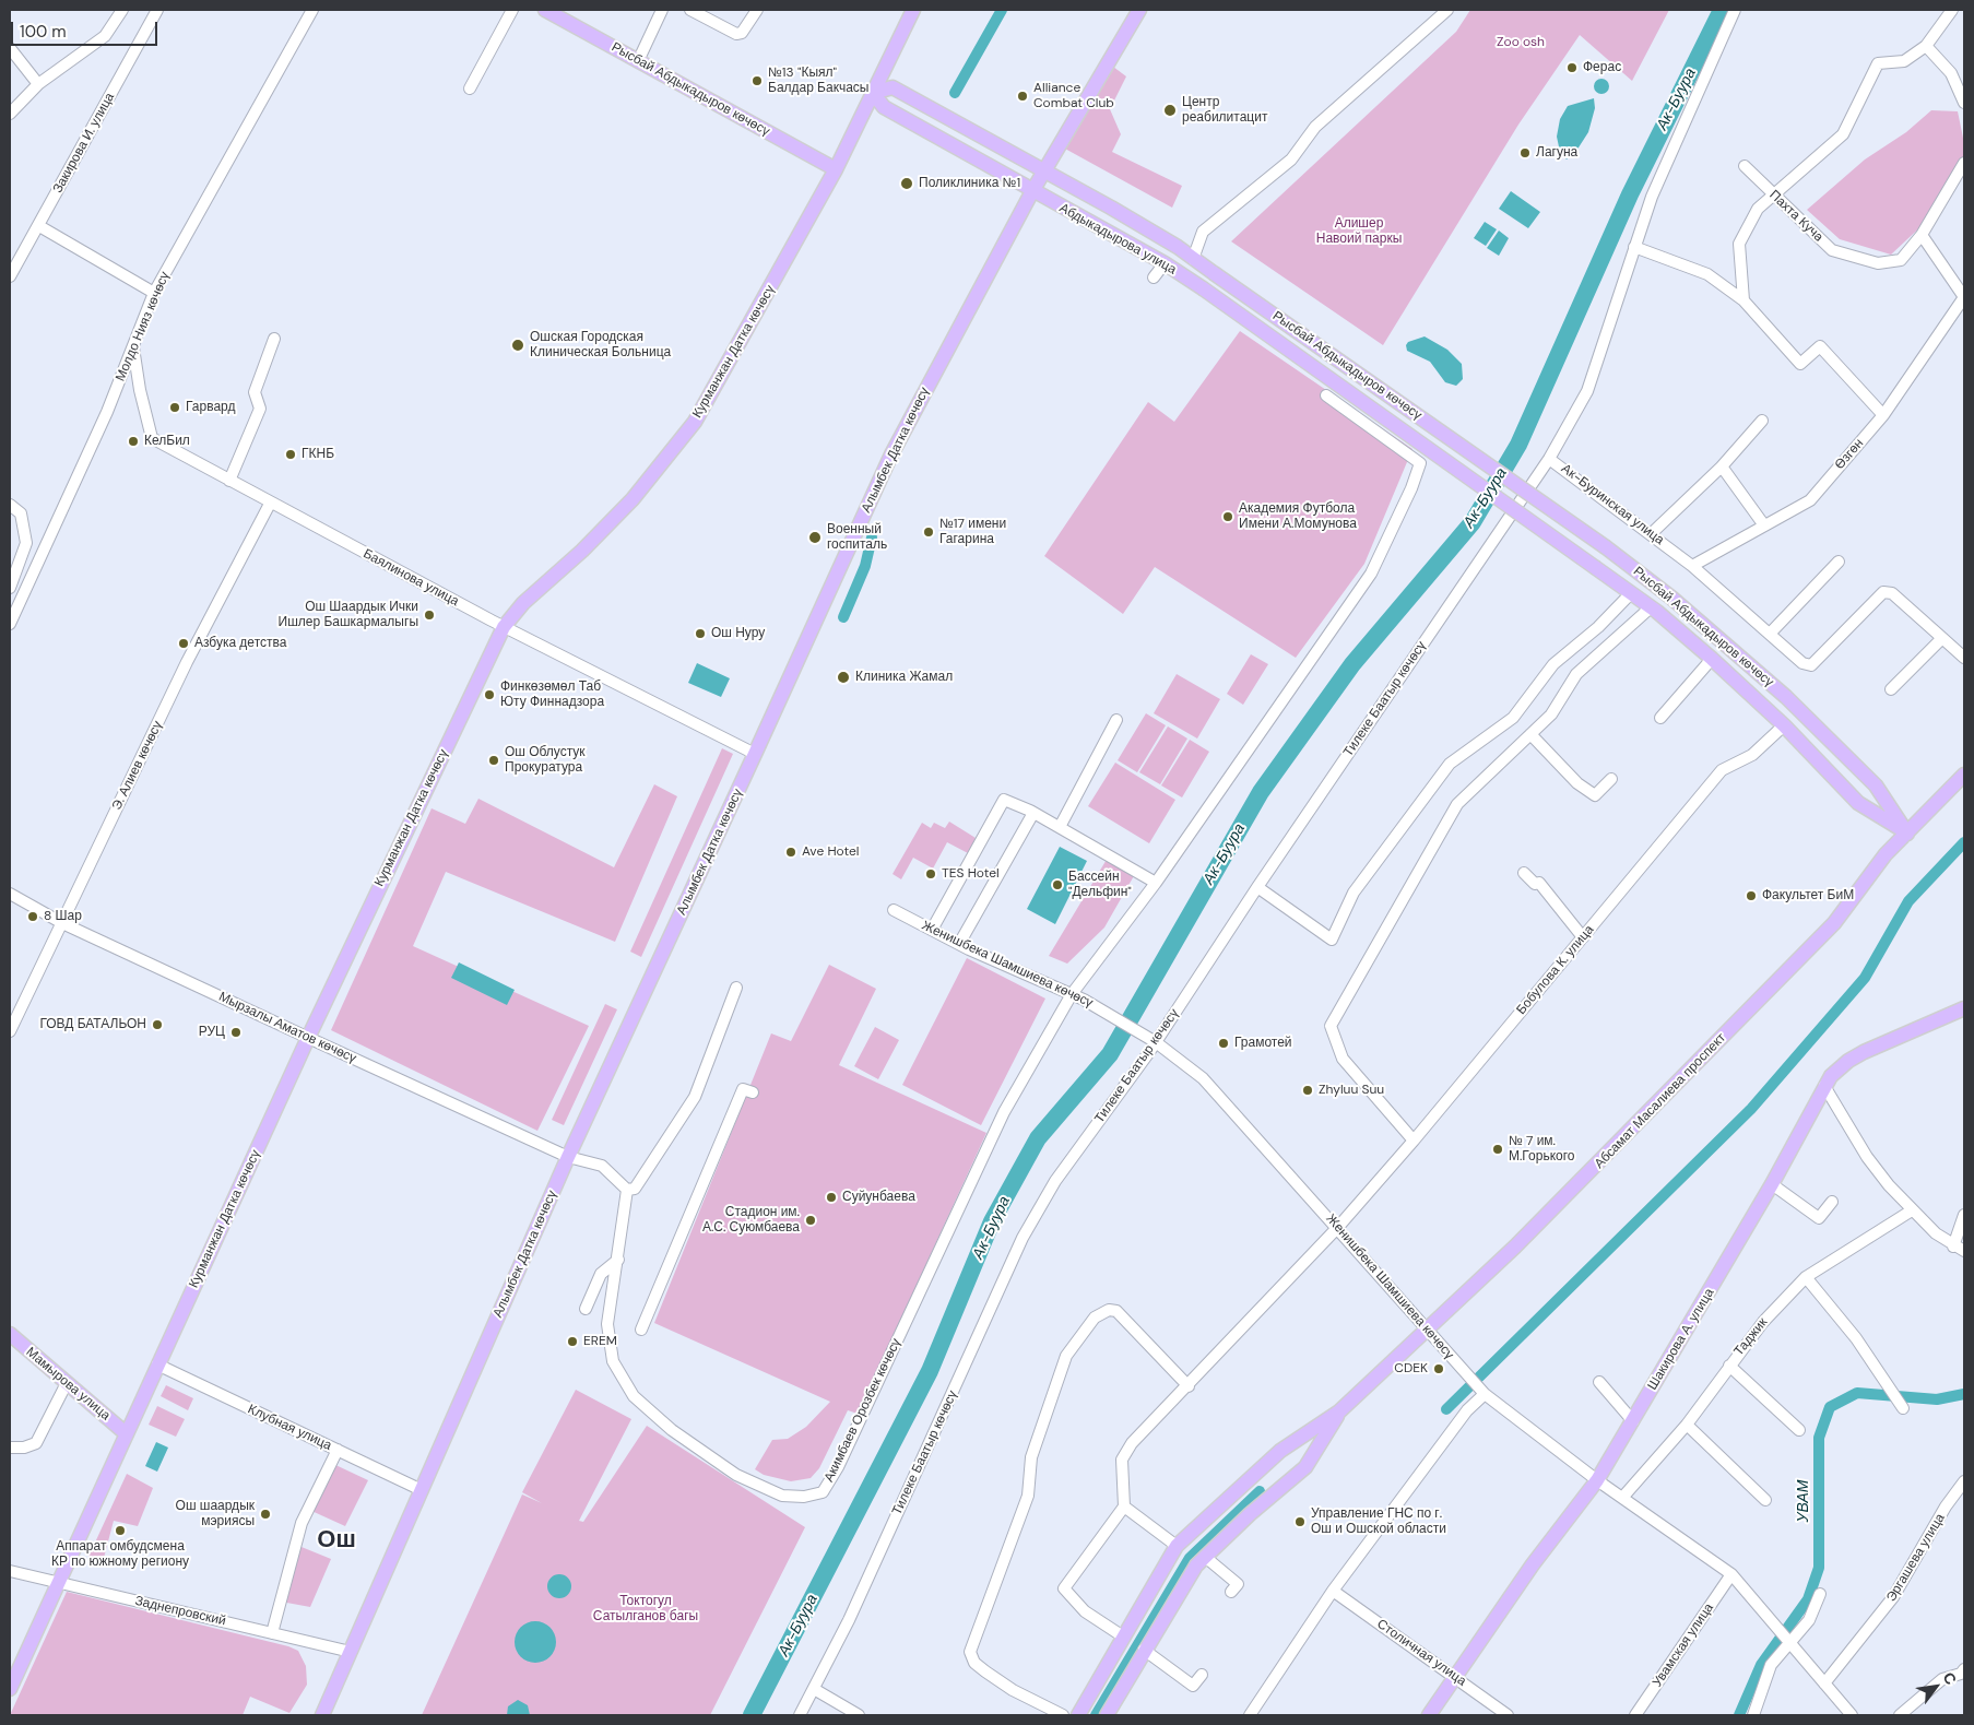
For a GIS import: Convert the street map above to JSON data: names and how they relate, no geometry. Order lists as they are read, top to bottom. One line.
{"streets":{"main road":["Рысбай Абдыкадыров көчөсү","Абдыкадырова улица","Курманжан Датка көчөсү","Алымбек Датка көчөсү","Абсамат Масалиева проспект","Шакирова А. улица","Мамырова улица"],"street":["Закирова И. улица","Пахта Кучa","Молдо Нияз көчөсү","Өзгөн","Ак-Буринская улица","Баялинова улица","Тилеке Баатыр көчөсү","Э. Алиев көчөсү","Женишбека Шамшиева көчөсү","Бобулова К. улица","Мырзалы Аматов көчөсү","Таджик","Акимбаев Орозбек көчөсү","Клубная улица","Эргашева улица","Заднепровский","Увамская улица","Столичная улица"]},"crossings":[["Рысбай Абдыкадыров көчөсү","Абдыкадырова улица"],["Рысбай Абдыкадыров көчөсү","Курманжан Датка көчөсү"],["Рысбай Абдыкадыров көчөсү","Алымбек Датка көчөсү"],["Рысбай Абдыкадыров көчөсү","Бобулова К. улица"],["Рысбай Абдыкадыров көчөсү","Абсамат Масалиева проспект"],["Абдыкадырова улица","Алымбек Датка көчөсү"],["Молдо Нияз көчөсү","Баялинова улица"],["Курманжан Датка көчөсү","Баялинова улица"],["Курманжан Датка көчөсү","Мырзалы Аматов көчөсү"],["Курманжан Датка көчөсү","Мамырова улица"],["Курманжан Датка көчөсү","Клубная улица"],["Курманжан Датка көчөсү","Заднепровский"],["Алымбек Датка көчөсү","Баялинова улица"],["Алымбек Датка көчөсү","Мырзалы Аматов көчөсү"],["Алымбек Датка көчөсү","Клубная улица"],["Алымбек Датка көчөсү","Заднепровский"],["Өзгөн","Ак-Буринская улица"],["Ак-Буринская улица","Тилеке Баатыр көчөсү"],["Баялинова улица","Э. Алиев көчөсү"],["Тилеке Баатыр көчөсү","Женишбека Шамшиева көчөсү"],["Э. Алиев көчөсү","Мырзалы Аматов көчөсү"],["Женишбека Шамшиева көчөсү","Бобулова К. улица"],["Женишбека Шамшиева көчөсү","Абсамат Масалиева проспект"],["Женишбека Шамшиева көчөсү","Таджик"],["Женишбека Шамшиева көчөсү","Шакирова А. улица"],["Женишбека Шамшиева көчөсү","Акимбаев Орозбек көчөсү"],["Женишбека Шамшиева көчөсү","Эргашева улица"],["Женишбека Шамшиева көчөсү","Увамская улица"],["Шакирова А. улица","Столичная улица"]],"districts":["Ош"],"water":["Ак-Буура","УВАМ"],"parks":["Zoo osh","Алишер Навоий паркы","Токтогул Сатылганов багы"],"places":["Ферас","№13 \"Кыял\" Балдар Бакчасы","Alliance Combat Club","Центр реабилитацит","Лагуна","Поликлиника №1","Ошская Городская Клиническая Больница","Гарвард","КелБил","ГКНБ","Академия Футбола Имени А.Момунова","№17 имени Гагарина","Военный госпиталь","Ош Шаардык Ички Ишлер Башкармалыгы","Ош Нуру","Азбука детства","Клиника Жамал","Финкөзөмөл Таб Юту Финнадзора","Ош Облустук Прокуратура","Ave Hotel","TES Hotel","Бассейн \"Дельфин\"","Факультет БиМ","8 Шар","ГОВД БАТАЛЬОН","РУЦ","Грамотей","Zhyluu Suu","№ 7 им. М.Горького","Суйунбаева","Стадион им. А.С. Суюмбаева","EREM","CDEK","Ош шаардык мэриясы","Управление ГНС по г. Ош и Ошской области","Аппарат омбудсмена КР по южному региону"],"scale_bar":"100 m","north":"top right"}
